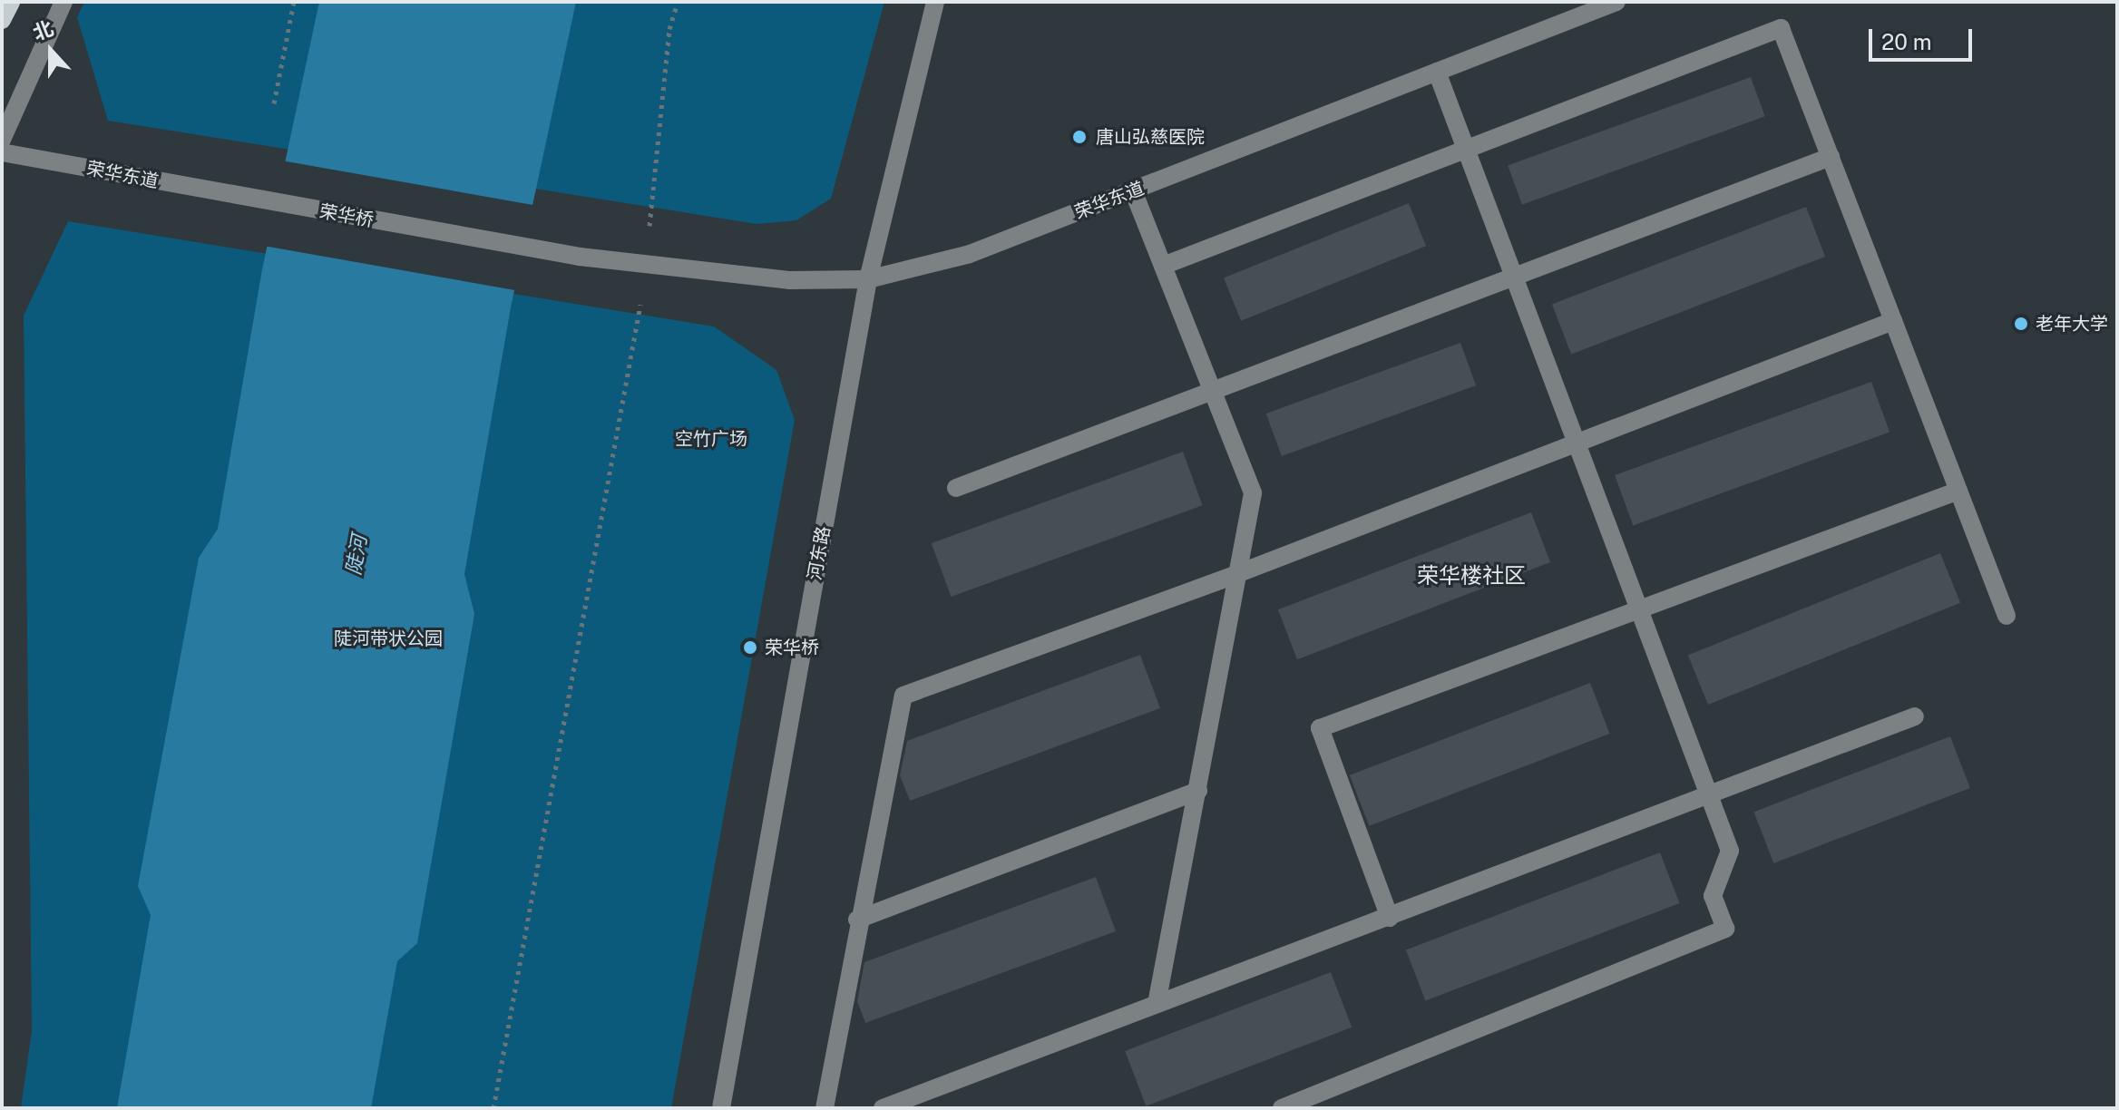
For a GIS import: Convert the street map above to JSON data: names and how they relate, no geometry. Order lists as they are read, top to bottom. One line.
{"streets":{"street":["荣华东道","荣华桥","河东路"]},"crossings":[["荣华东道","荣华桥"],["荣华东道","河东路"]],"districts":["荣华楼社区"],"water":["陡河"],"parks":["空竹广场","陡河带状公园"],"places":["唐山弘慈医院","老年大学","荣华桥"],"scale_bar":"20 m","north":"top"}
